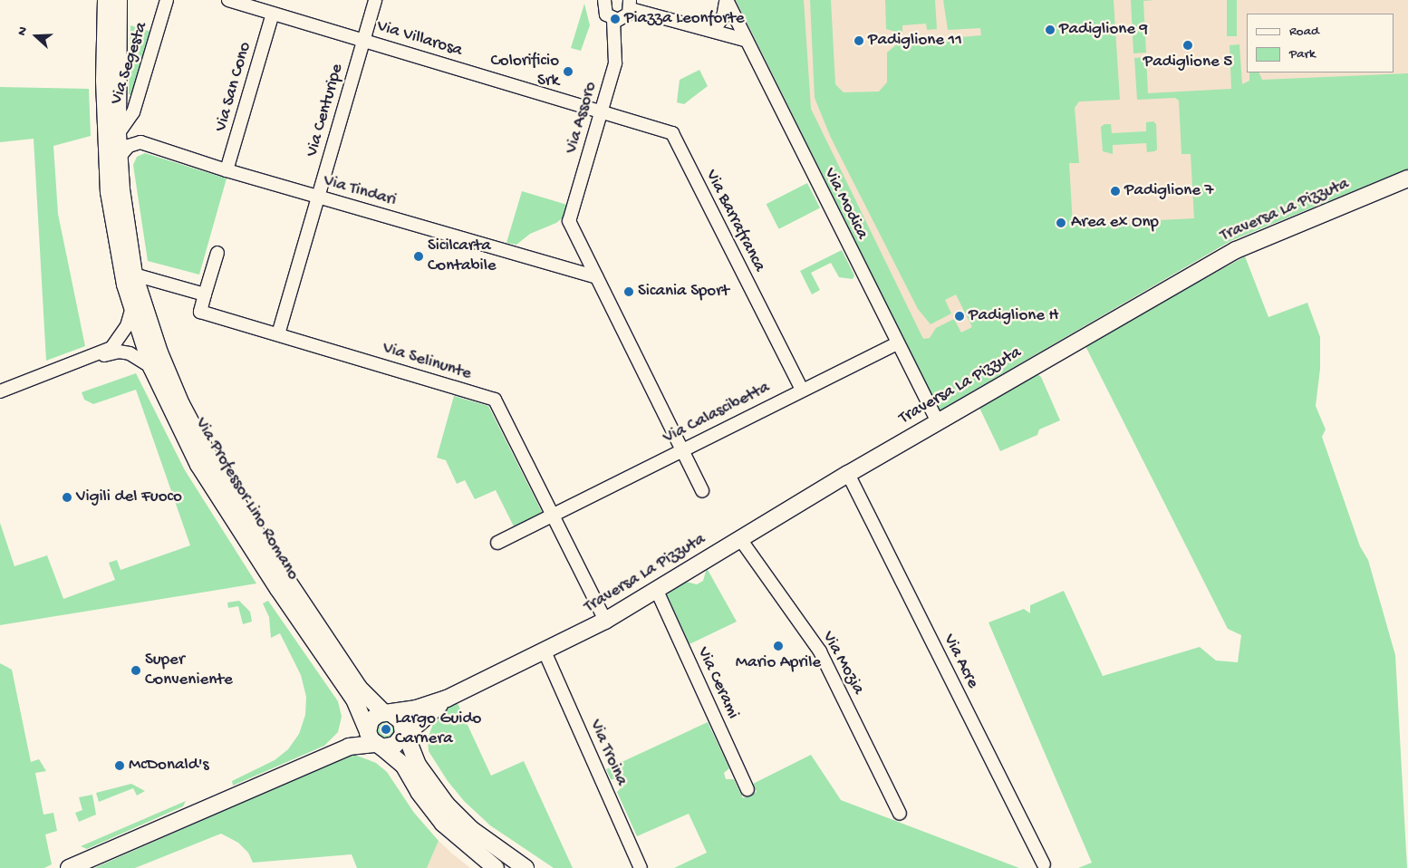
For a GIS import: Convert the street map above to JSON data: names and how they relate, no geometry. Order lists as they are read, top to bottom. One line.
{"streets":{"street":["Via Villarosa","Via Segesta","Via San Cono","Via Centuripe","Via Assoro","Via Tindari","Via Modica","Traversa La Pizzuta","Via Barrafranca","Via Selinunte","Via Calascibetta","Via Professor Lino Romano","Via Acre","Via Mozia","Via Cerami","Via Troina"]},"crossings":[["Via Villarosa","Via San Cono"],["Via Villarosa","Via Centuripe"],["Via Villarosa","Via Assoro"],["Via Villarosa","Via Barrafranca"],["Via Segesta","Via Professor Lino Romano"],["Via San Cono","Via Tindari"],["Via Centuripe","Via Tindari"],["Via Centuripe","Via Selinunte"],["Via Assoro","Via Tindari"],["Via Assoro","Via Barrafranca"],["Via Assoro","Via Calascibetta"],["Via Tindari","Via Professor Lino Romano"],["Via Modica","Traversa La Pizzuta"],["Via Modica","Via Calascibetta"],["Traversa La Pizzuta","Via Selinunte"],["Traversa La Pizzuta","Via Acre"],["Traversa La Pizzuta","Via Mozia"],["Traversa La Pizzuta","Via Cerami"],["Traversa La Pizzuta","Via Troina"],["Via Barrafranca","Via Calascibetta"],["Via Selinunte","Via Calascibetta"]],"places":["Piazza Leonforte","Padiglione 9","Padiglione 11","Padiglione 5","Colorificio Srk","Padiglione 7","Area ex Onp","Sicilcarta Contabile","Sicania Sport","Padiglione H","Vigili del Fuoco","Mario Aprile","Super Conveniente","Largo Guido Carnera","McDonald's"],"legend":["Road","Park"],"north":"left"}
